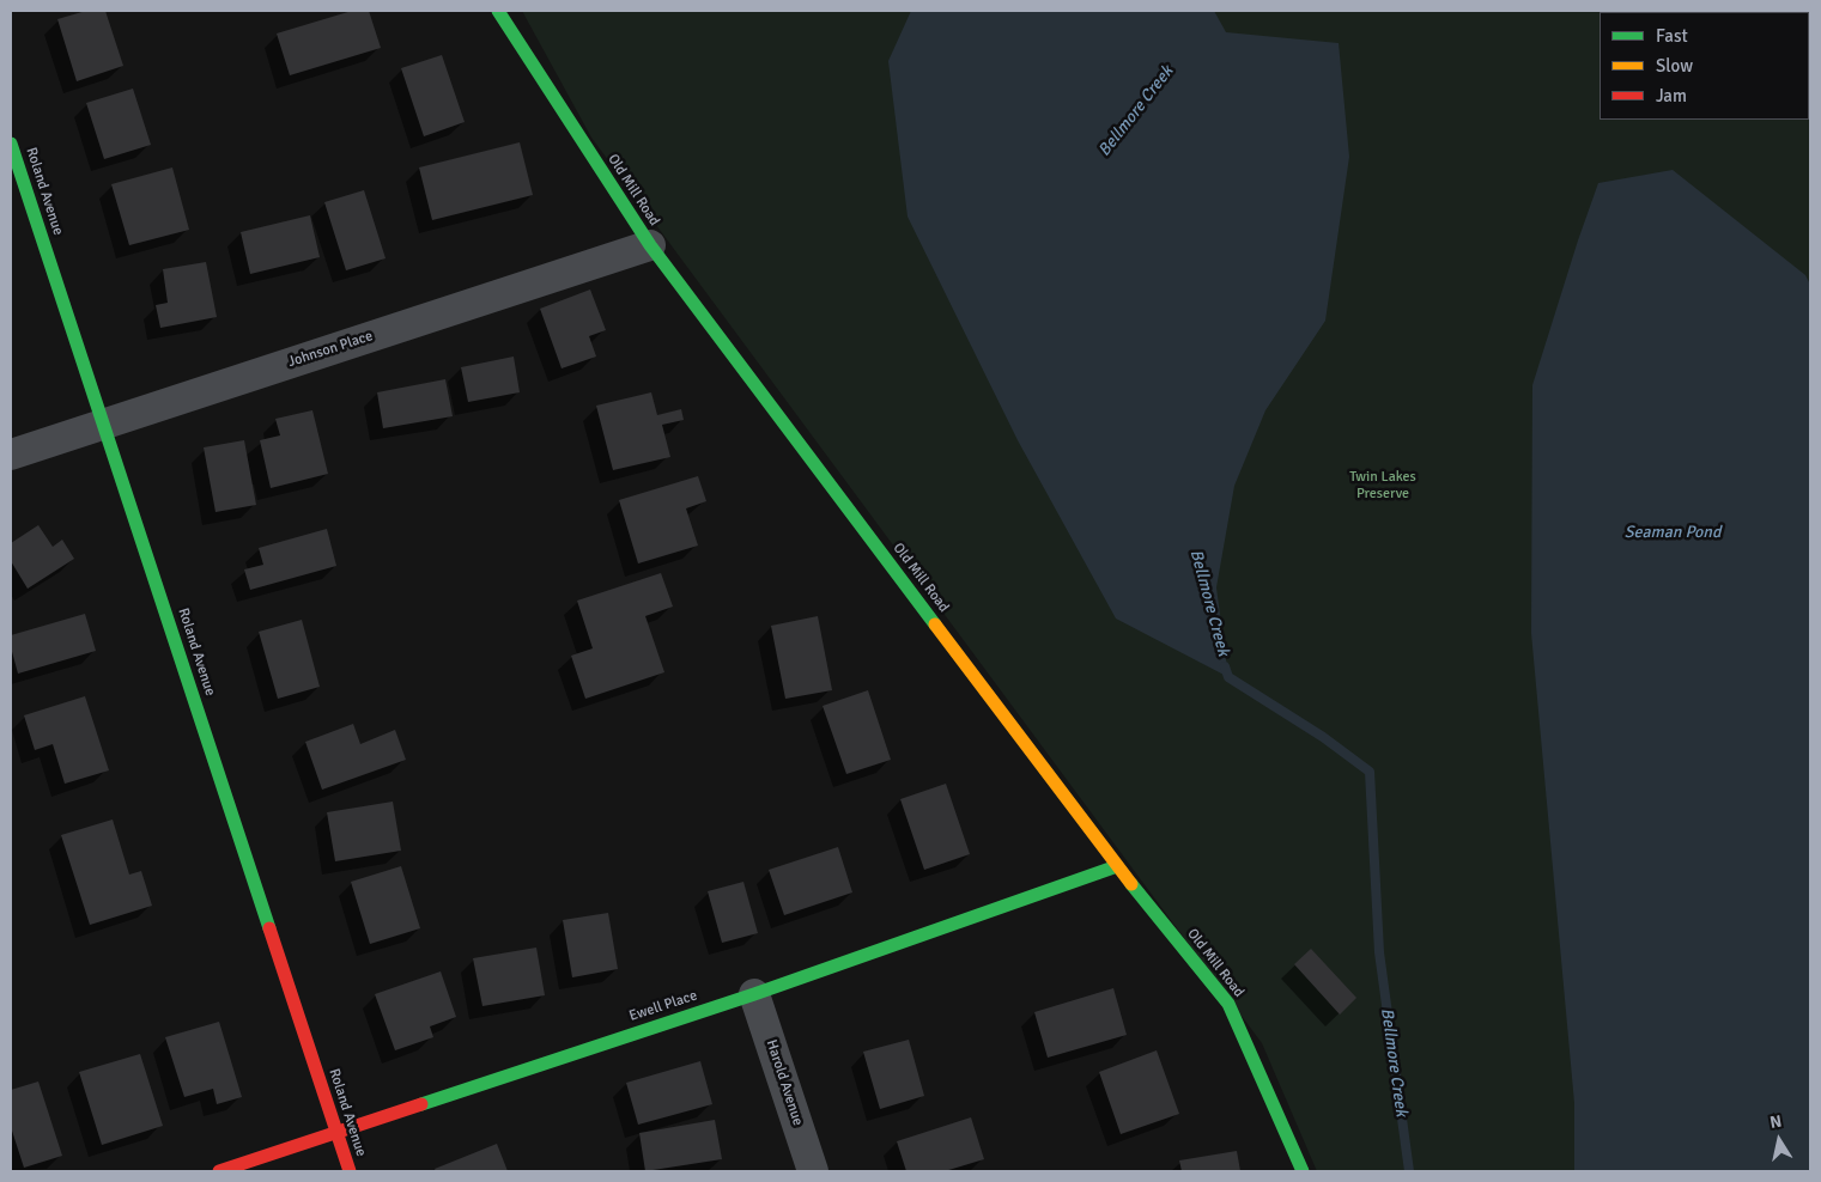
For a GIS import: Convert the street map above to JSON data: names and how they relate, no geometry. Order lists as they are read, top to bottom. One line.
{"streets":{"street":["Old Mill Road","Roland Avenue","Johnson Place","Ewell Place","Harold Avenue"]},"crossings":[["Old Mill Road","Johnson Place"],["Old Mill Road","Ewell Place"],["Roland Avenue","Johnson Place"],["Roland Avenue","Ewell Place"],["Ewell Place","Harold Avenue"]],"water":["Bellmore Creek","Seaman Pond"],"parks":["Twin Lakes Preserve"],"legend":["Fast","Slow","Jam"],"north":"top"}
